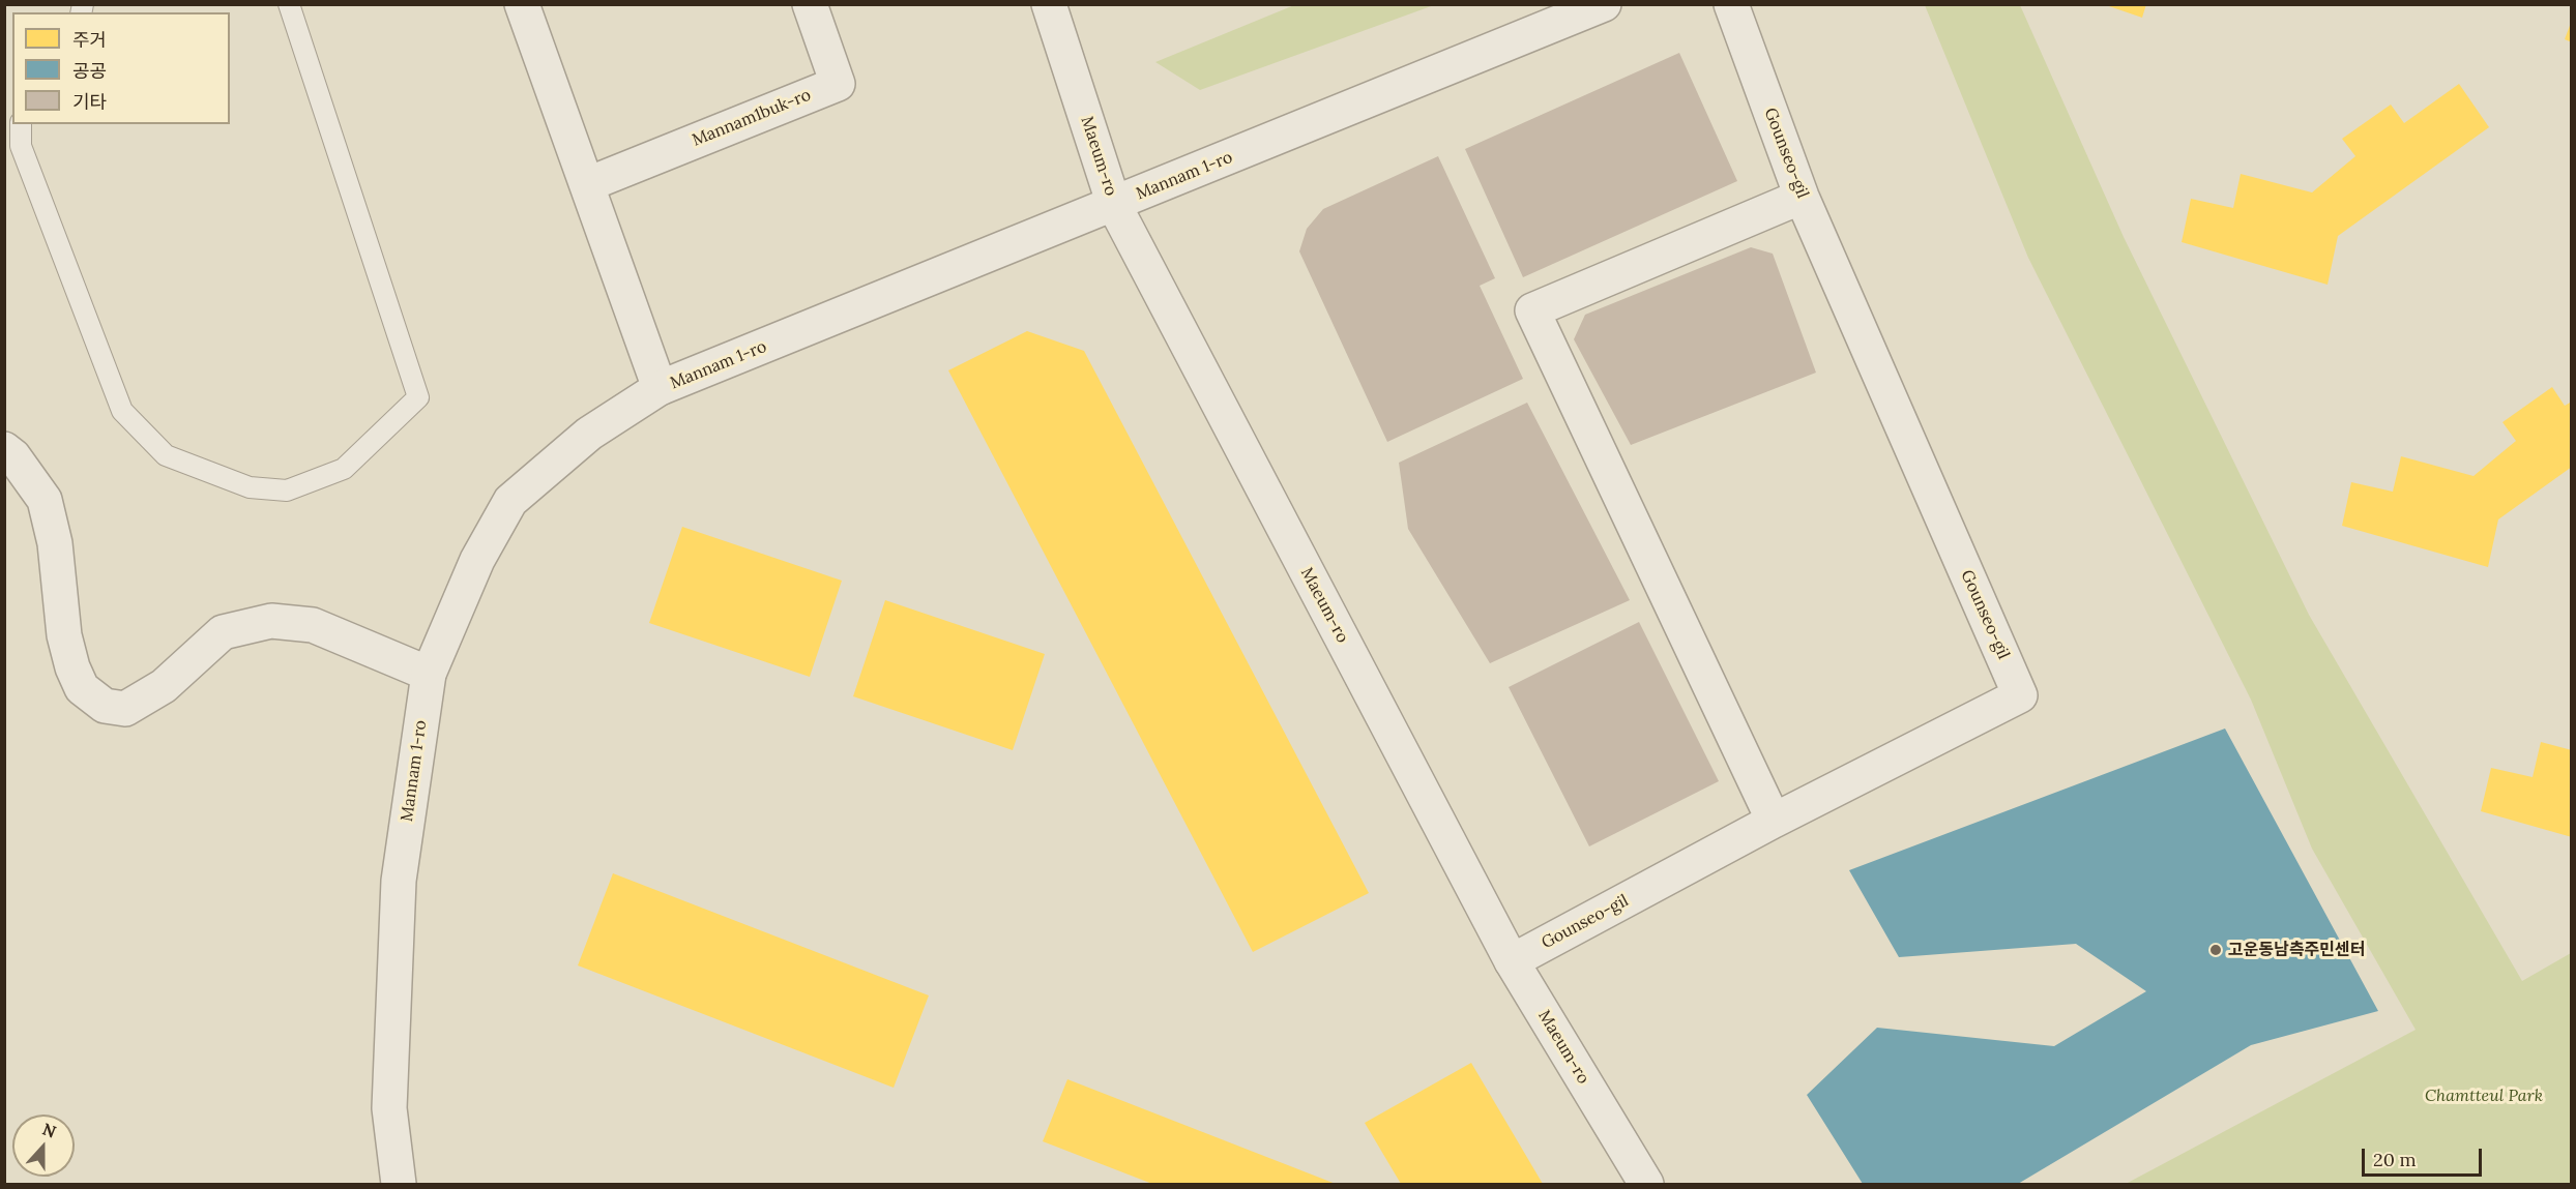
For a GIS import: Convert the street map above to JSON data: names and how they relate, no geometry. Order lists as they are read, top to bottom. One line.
{"streets":{"street":["Mannam1buk-ro","Gounseo-gil","Maeum-ro","Mannam 1-ro"]},"crossings":[["Gounseo-gil","Maeum-ro"],["Maeum-ro","Mannam 1-ro"]],"parks":["Chamtteul Park"],"places":["고운동남측주민센터"],"legend":["주거","공공","기타"],"scale_bar":"20 m","north":"top"}
